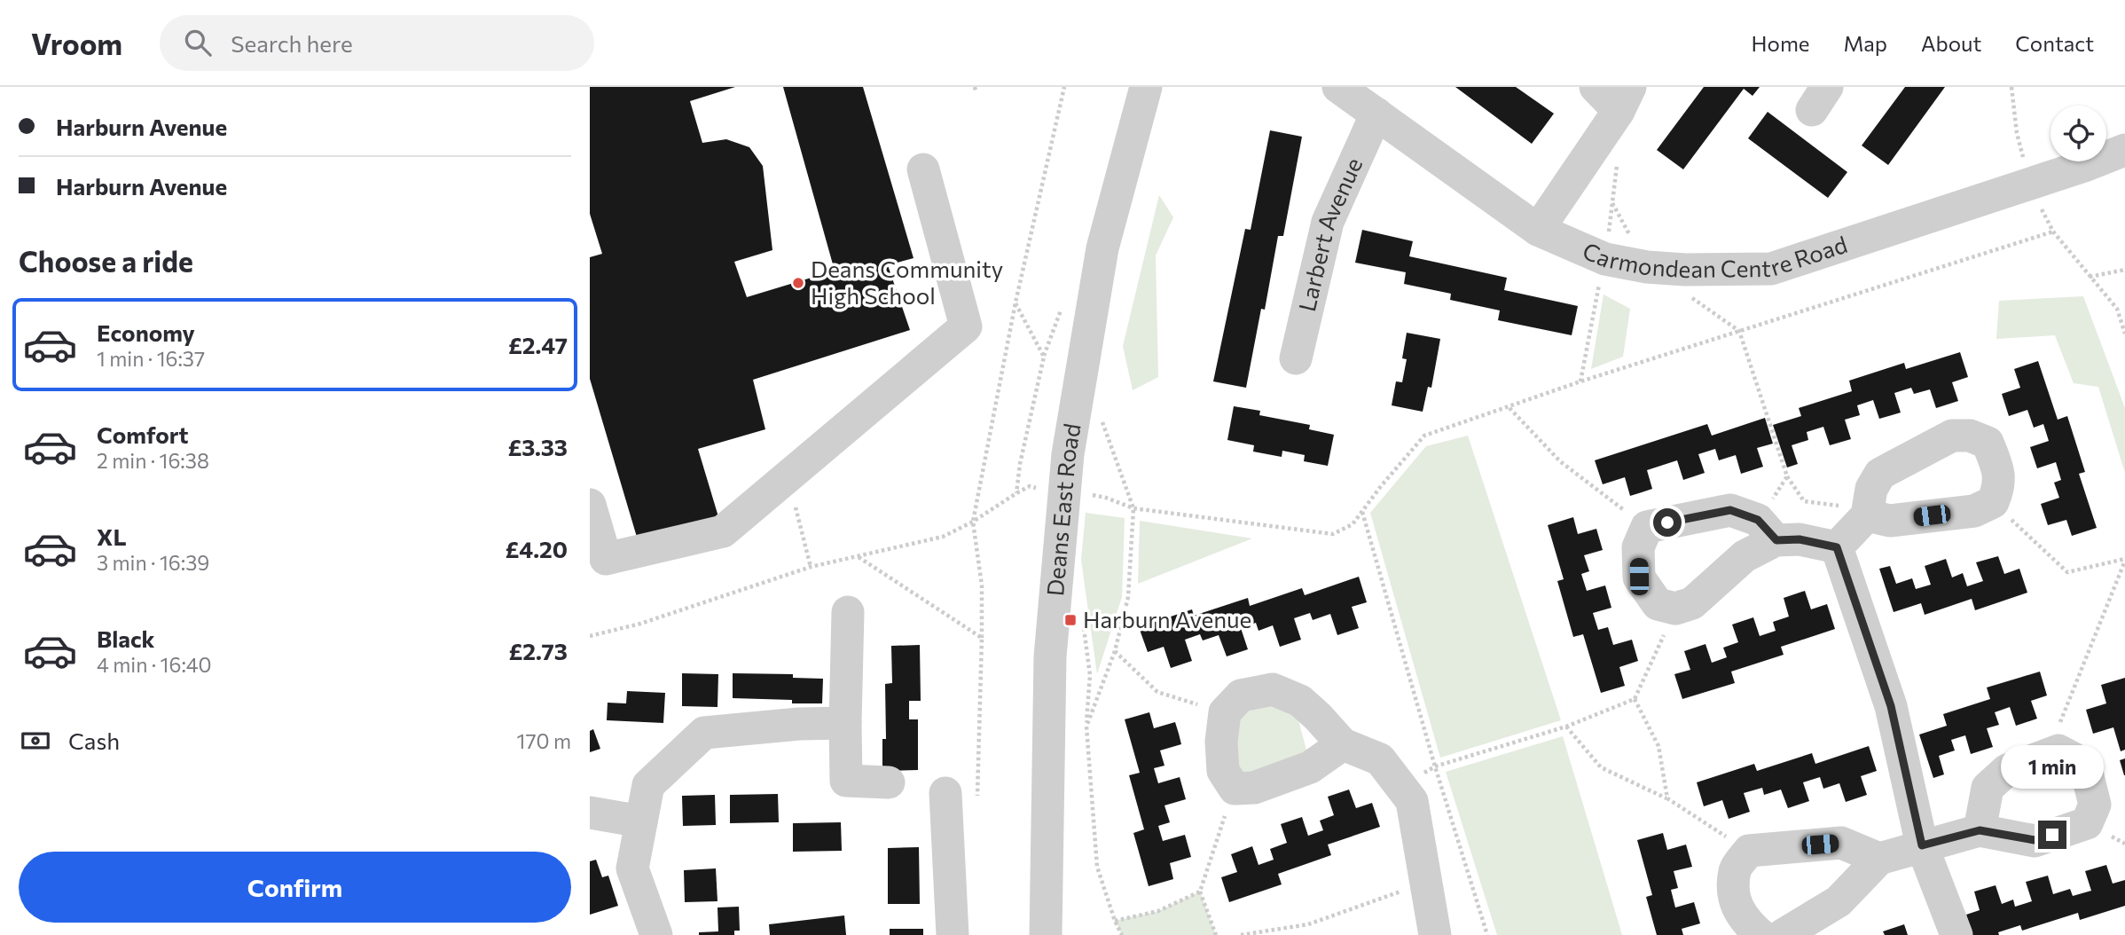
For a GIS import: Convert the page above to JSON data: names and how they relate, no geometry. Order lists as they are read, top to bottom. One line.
{"streets":{"street":["Larbert Avenue","Carmondean Centre Road","Deans East Road"]},"crossings":[["Larbert Avenue","Carmondean Centre Road"]],"places":{"other":["Deans Community High School"],"transit":["Harburn Avenue"]},"page":{"header":"Vroom","search":"Search here","nav":["Home","Map","About","Contact"],"banner":["Harburn Avenue","Harburn Avenue"],"heading":"Choose a ride","list":[{"name":"Economy","note":"1 min · 16:37","value":"£2.47"},{"name":"Comfort","note":"2 min · 16:38","value":"£3.33"},{"name":"XL","note":"3 min · 16:39","value":"£4.20"},{"name":"Black","note":"4 min · 16:40","value":"£2.73"}],"pay":["Cash","170 m"],"bubble":"1 min","buttons":"Confirm"}}
